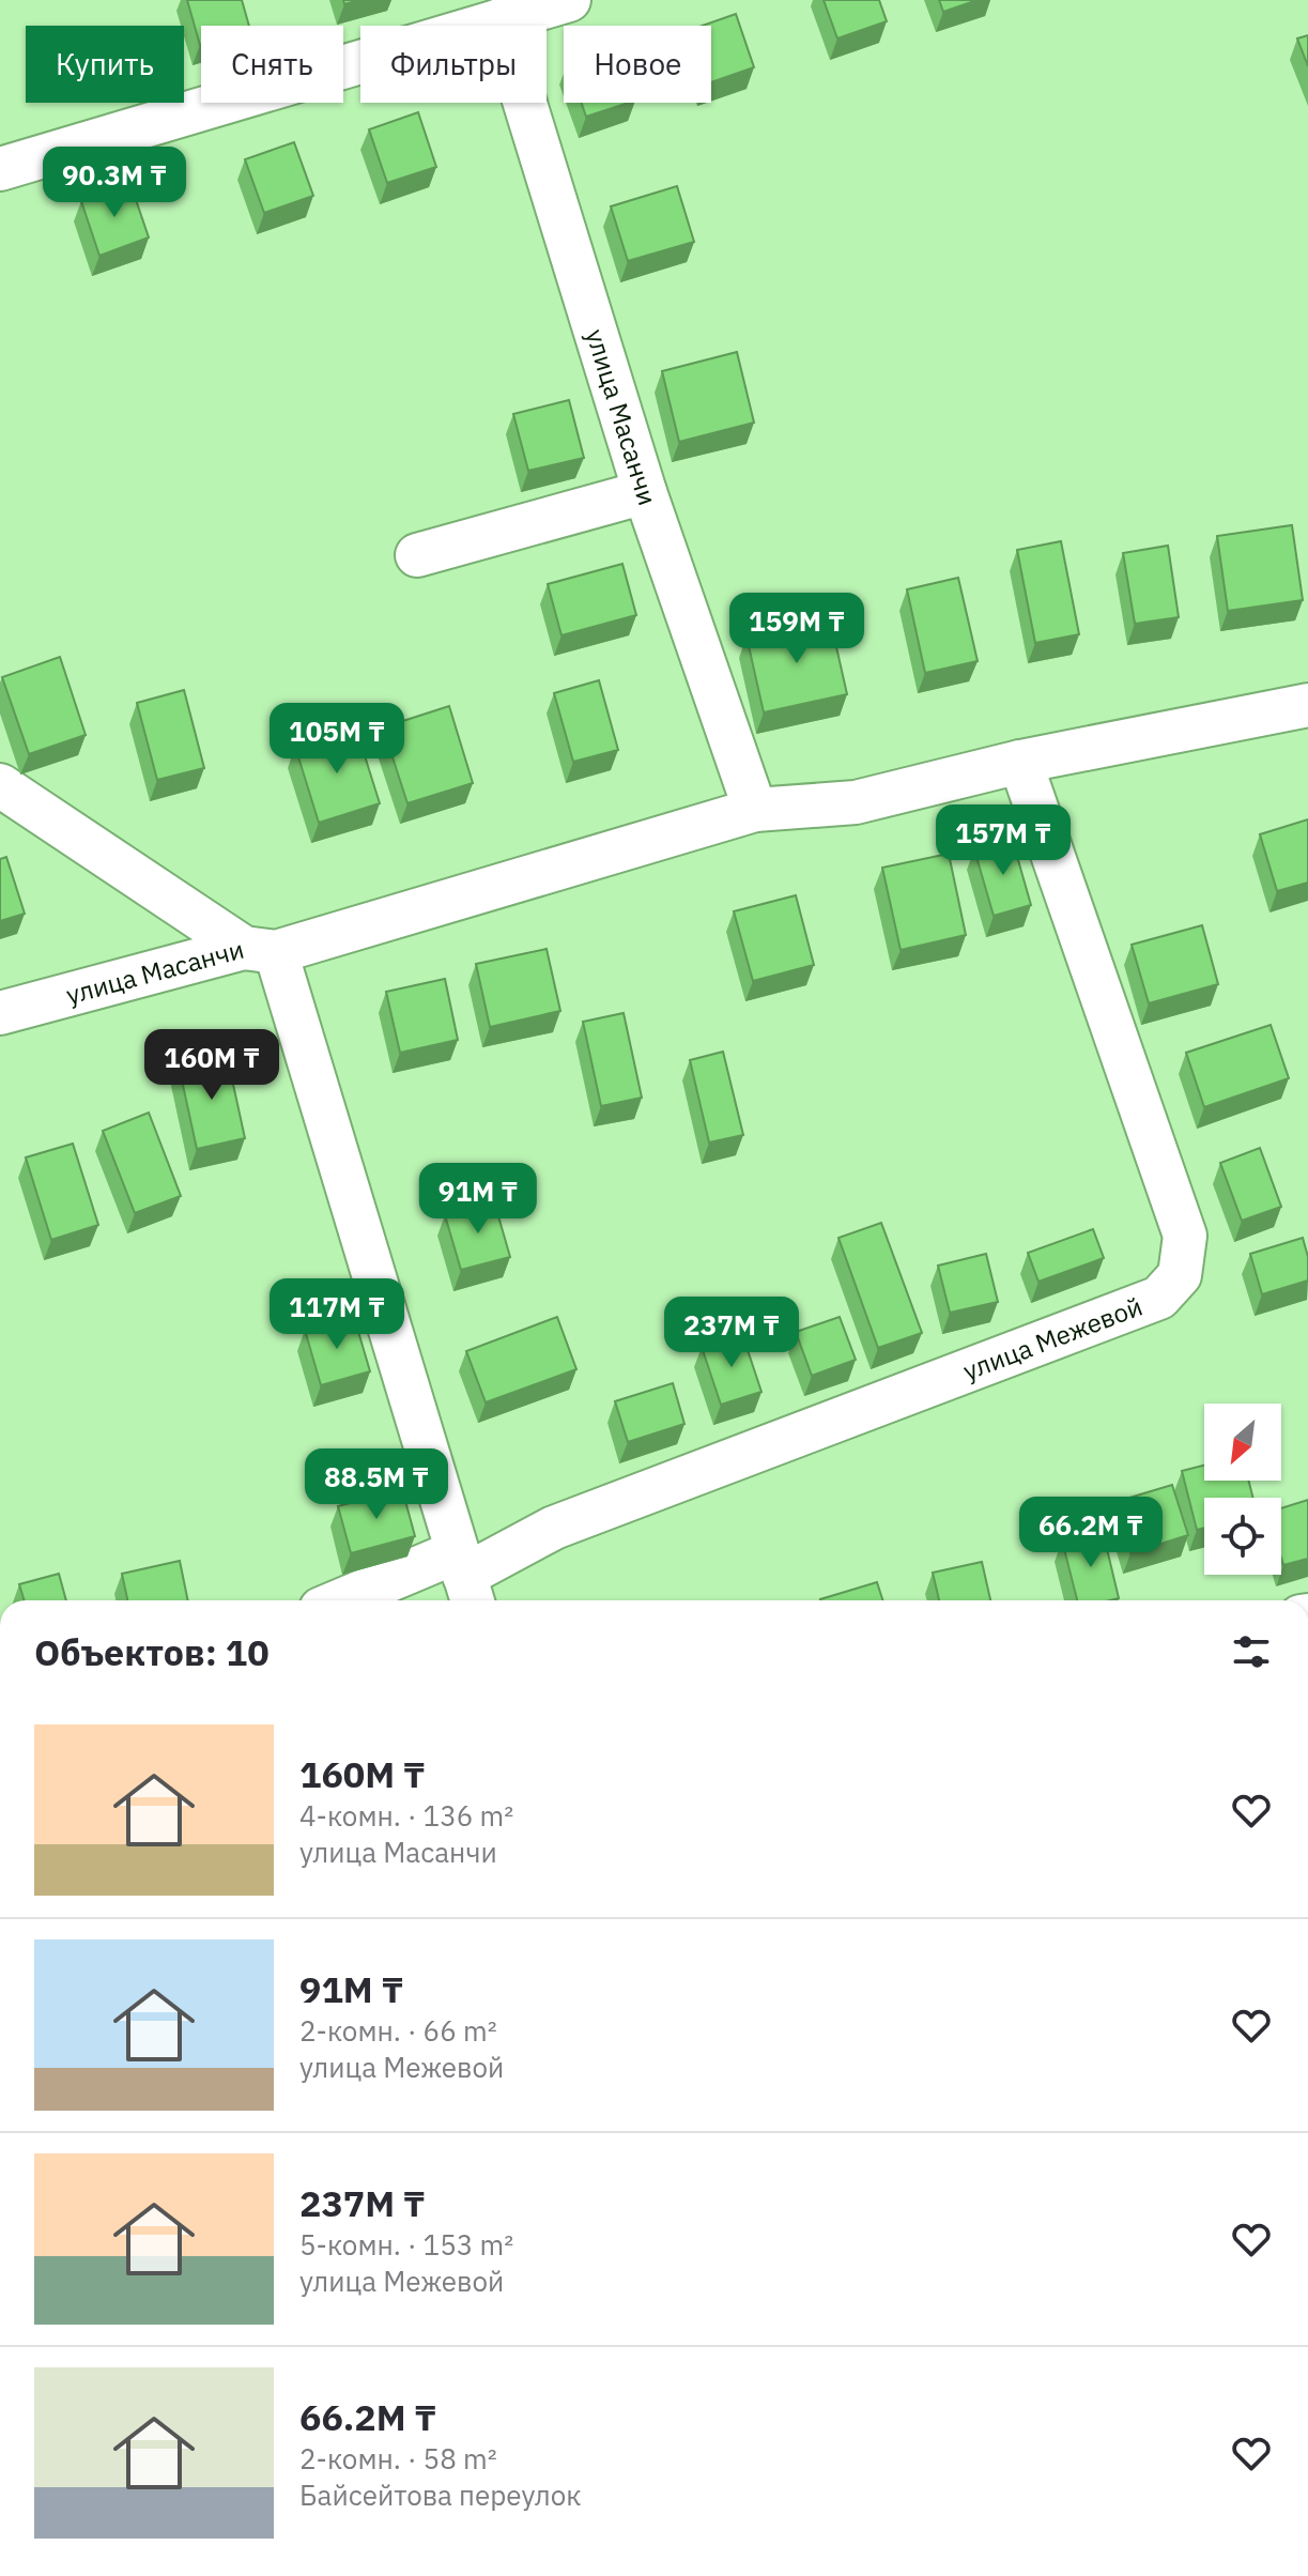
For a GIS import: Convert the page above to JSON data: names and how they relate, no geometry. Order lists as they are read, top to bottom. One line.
{"streets":{"street":["улица Масанчи","улица Межевой"]},"crossings":[["улица Масанчи","улица Межевой"]],"north":"bottom left","page":{"chip":["Купить","Снять","Фильтры","Новое"],"price":["90.3M ₸","159M ₸","105M ₸","157M ₸","160M ₸","91M ₸","117M ₸","237M ₸","88.5M ₸","66.2M ₸"],"heading":"Объектов: 10","list":[{"name":"160M ₸","note":"4-комн. · 136 m² · улица Масанчи"},{"name":"91M ₸","note":"2-комн. · 66 m² · улица Межевой"},{"name":"237M ₸","note":"5-комн. · 153 m² · улица Межевой"},{"name":"66.2M ₸","note":"2-комн. · 58 m² · Байсейтова переулок"}]}}
